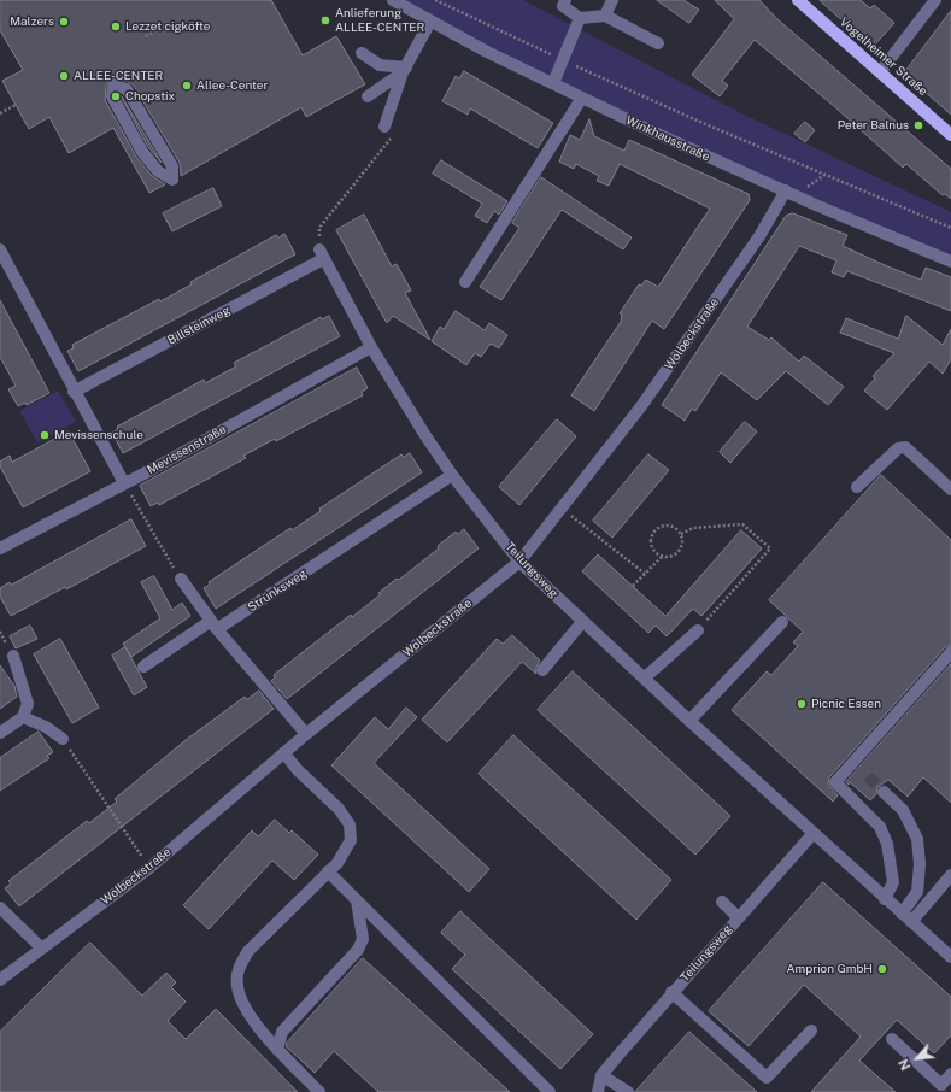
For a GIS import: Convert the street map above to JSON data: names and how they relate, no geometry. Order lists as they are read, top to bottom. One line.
{"streets":{"main road":["Vogelheimer Straße"],"street":["Winkhausstraße","Billsteinweg","Wolbeckstraße","Mevissenstraße","Teilungsweg","Strünksweg"]},"crossings":[["Winkhausstraße","Wolbeckstraße"],["Billsteinweg","Teilungsweg"],["Wolbeckstraße","Teilungsweg"],["Mevissenstraße","Teilungsweg"],["Teilungsweg","Strünksweg"]],"places":["Anlieferung ALLEE-CENTER","Malzers","Lezzet cigköfte","ALLEE-CENTER","Allee-Center","Chopstix","Peter Balnus","Mevissenschule","Picnic Essen","Amprion GmbH"],"north":"bottom left"}
